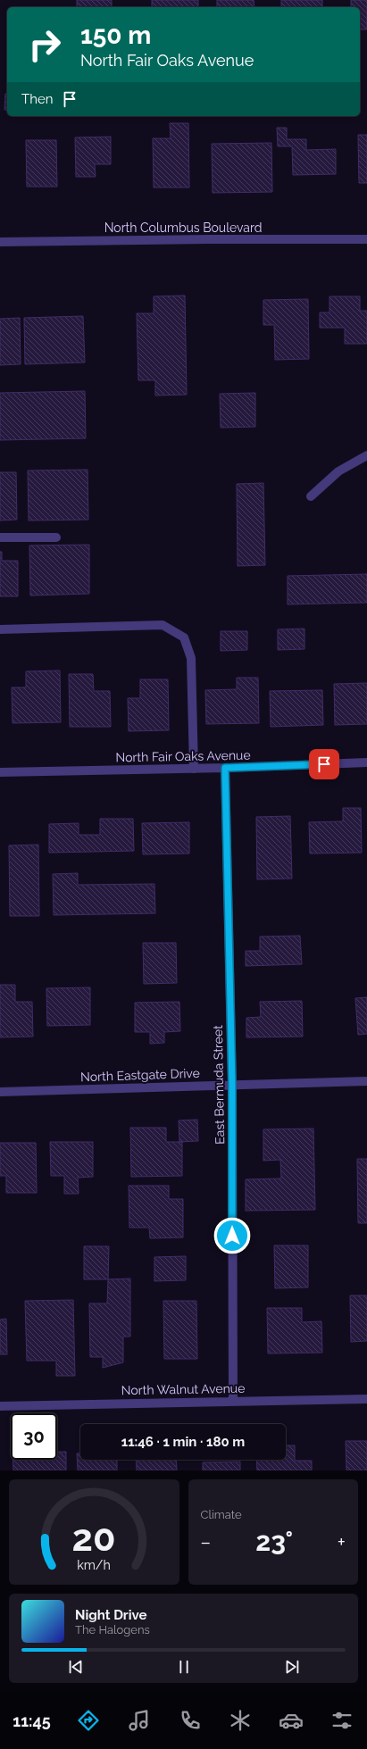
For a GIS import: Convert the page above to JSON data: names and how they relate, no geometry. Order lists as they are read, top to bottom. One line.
{"streets":{"street":["North Columbus Boulevard","North Fair Oaks Avenue","North Eastgate Drive","East Bermuda Street","North Walnut Avenue"]},"crossings":[["North Fair Oaks Avenue","East Bermuda Street"],["North Eastgate Drive","East Bermuda Street"],["East Bermuda Street","North Walnut Avenue"]],"page":{"turn":["150 m","North Fair Oaks Avenue"],"then":"Then","limit":"30","trip":"11:46 · 1 min · 180 m","tile":"Climate","heat":["−","23°","+"],"song":["Night Drive","The Halogens"],"tabs":"11:45","gauge":["20","km/h"]}}
